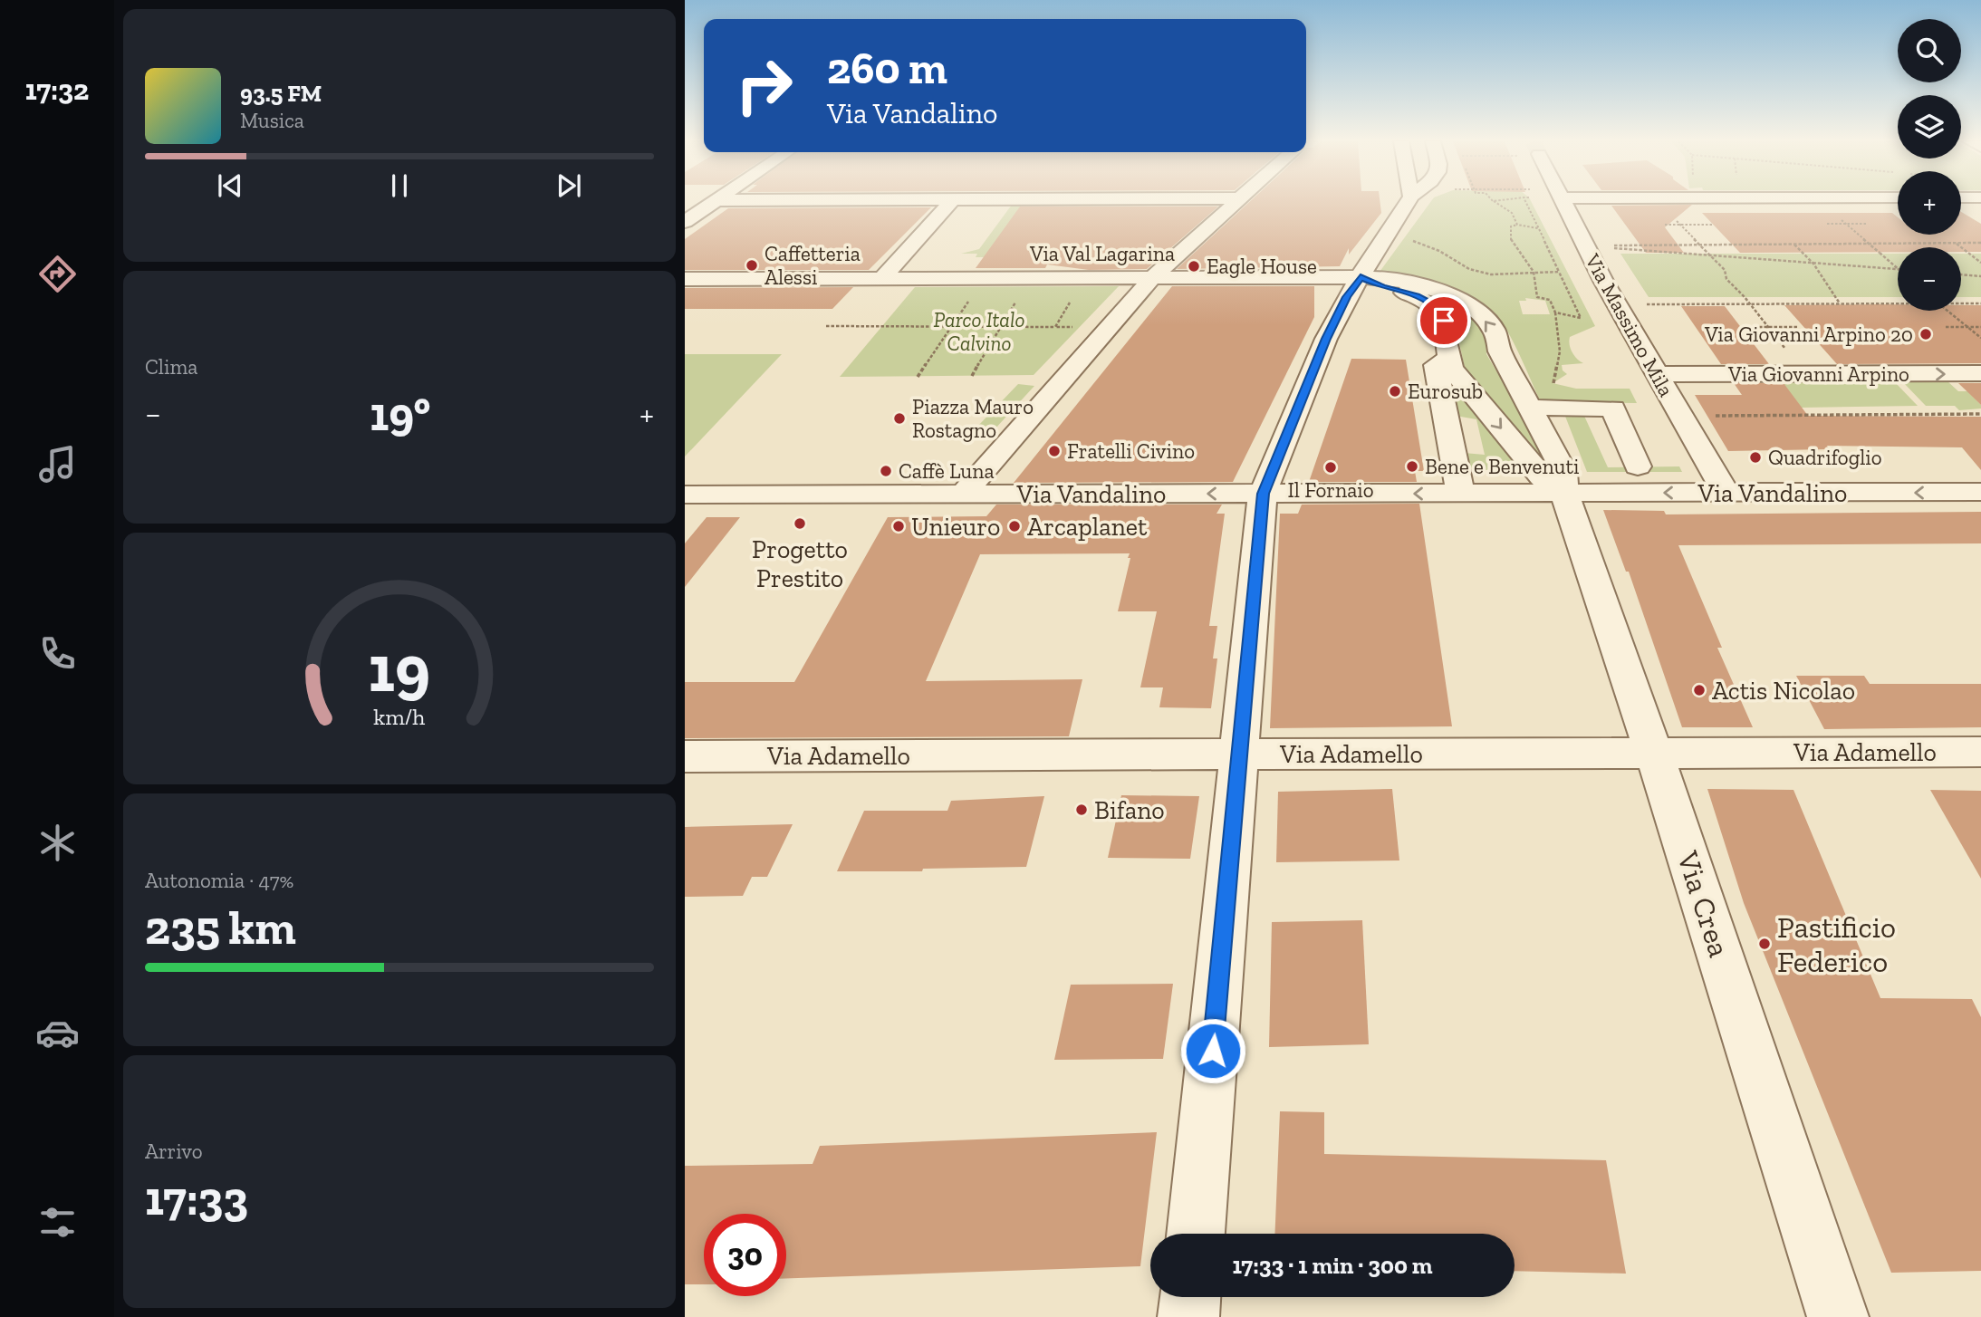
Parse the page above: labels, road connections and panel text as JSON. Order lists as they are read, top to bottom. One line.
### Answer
{"streets":{"street":["Via Val Lagarina","Via Massimo Mila","Via Giovanni Arpino","Via Vandalino","Via Adamello","Via Crea"]},"crossings":[["Via Massimo Mila","Via Giovanni Arpino"],["Via Massimo Mila","Via Vandalino"],["Via Vandalino","Via Crea"],["Via Adamello","Via Crea"]],"one_way":["Via Giovanni Arpino","Via Vandalino"],"parks":["Parco Italo Calvino"],"places":["Caffetteria Alessi","Eagle House","Via Giovanni Arpino 20","Eurosub","Piazza Mauro Rostagno","Fratelli Civino","Quadrifoglio","Bene e Benvenuti","Il Fornaio","Caffè Luna","Progetto Prestito","Unieuro","Arcaplanet","Actis Nicolao","Bifano","Pastificio Federico"],"page":{"tabs":"17:32","map_buttons":["+","−"],"turn":["260 m","Via Vandalino"],"song":["93.5 FM","Musica"],"tile":["Clima",["Autonomia · 47%","235 km"],["Arrivo","17:33"]],"heat":["−","19°","+"],"limit":"30","trip":"17:33 · 1 min · 300 m","gauge":["19","km/h"]}}
